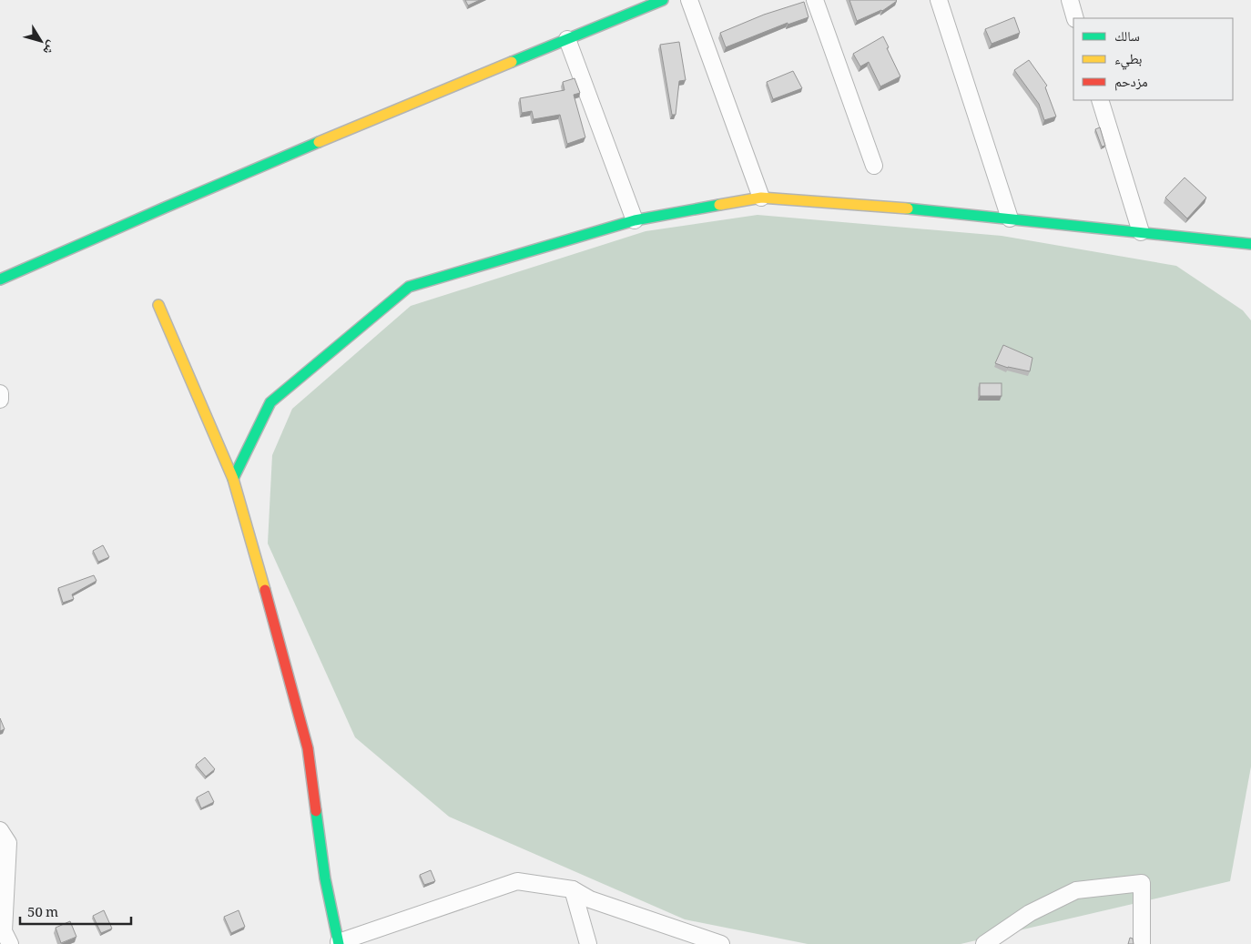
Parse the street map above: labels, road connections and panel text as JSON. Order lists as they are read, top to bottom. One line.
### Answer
{"legend":["سالك","بطيء","مزدحم"],"scale_bar":"50 m","north":"bottom right"}
